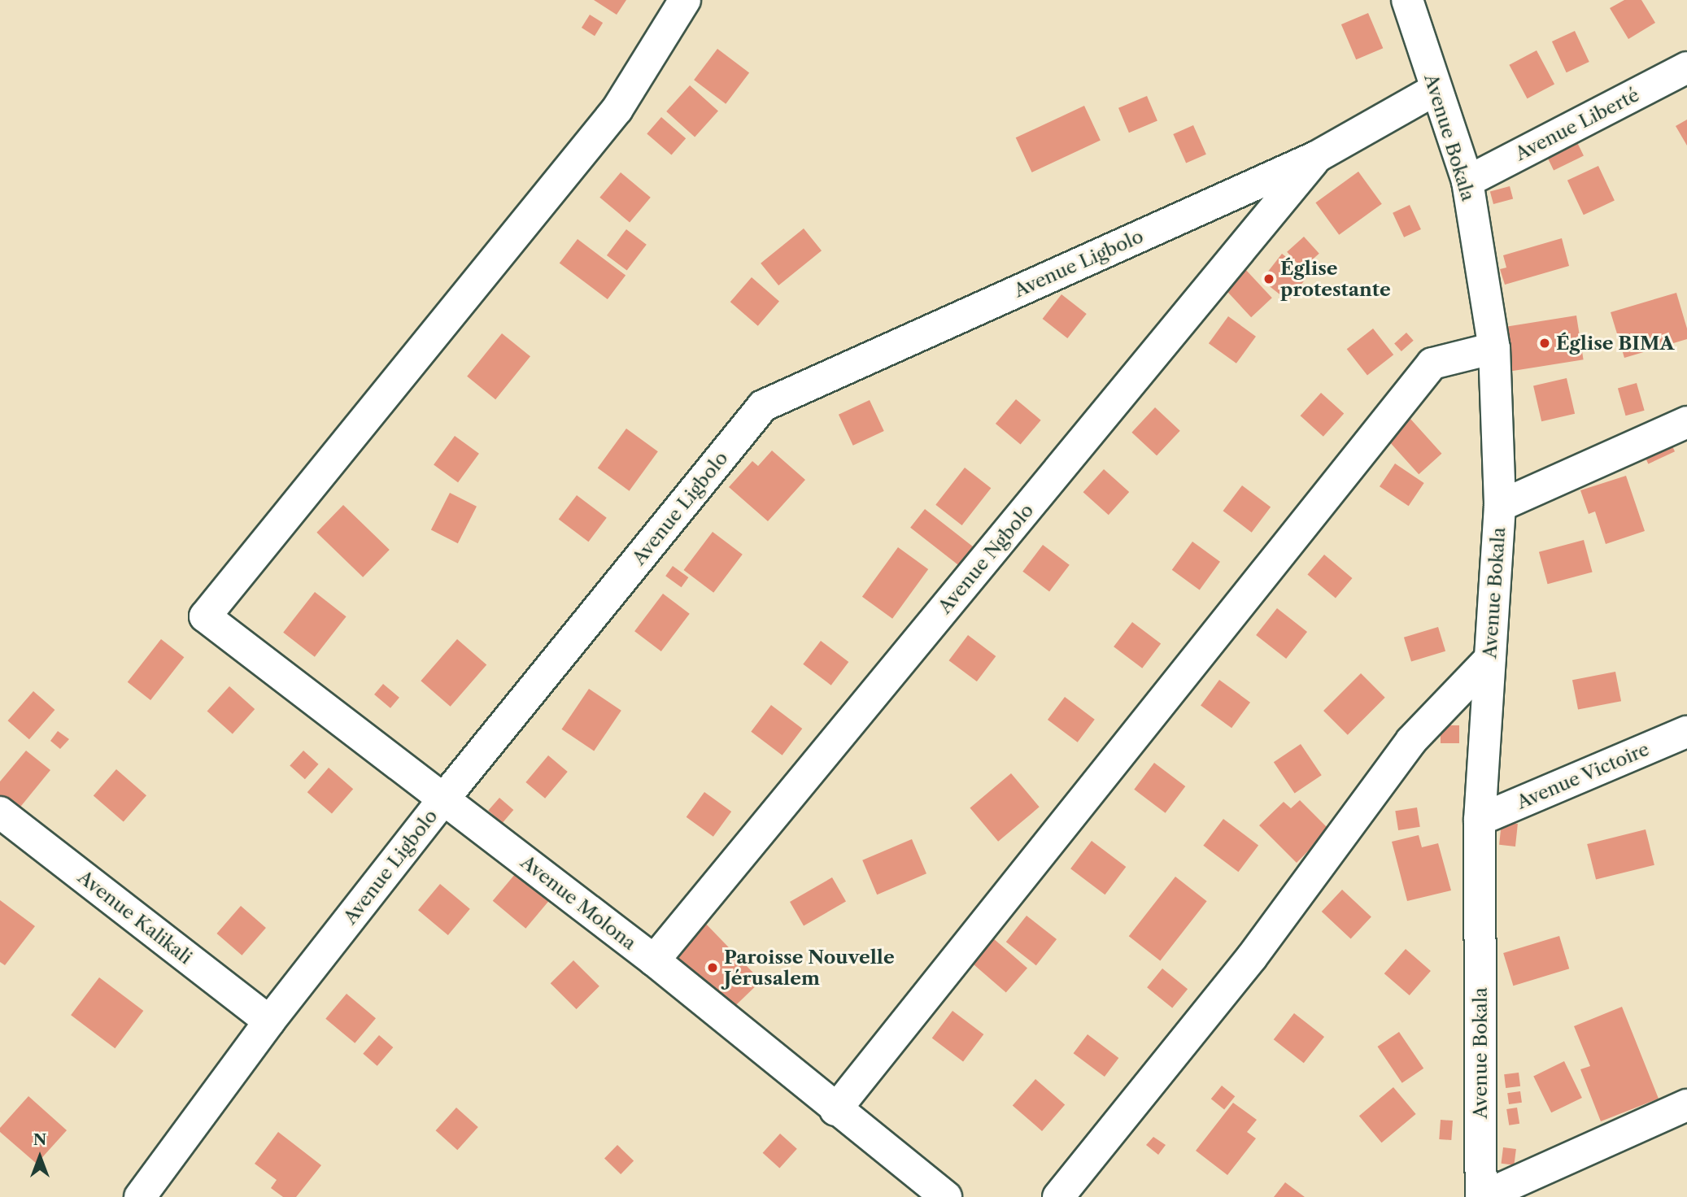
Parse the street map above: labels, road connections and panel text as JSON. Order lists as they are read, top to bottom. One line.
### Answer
{"streets":{"street":["Avenue Liberté","Avenue Bokala","Avenue Ligbolo","Avenue Ngbolo","Avenue Victoire","Avenue Molona","Avenue Kalikali"]},"crossings":[["Avenue Liberté","Avenue Bokala"],["Avenue Bokala","Avenue Ligbolo"],["Avenue Bokala","Avenue Victoire"],["Avenue Ligbolo","Avenue Ngbolo"],["Avenue Ligbolo","Avenue Molona"],["Avenue Ligbolo","Avenue Kalikali"],["Avenue Ngbolo","Avenue Molona"]],"places":["Église protestante","Église BIMA","Paroisse Nouvelle Jérusalem"],"north":"top"}
